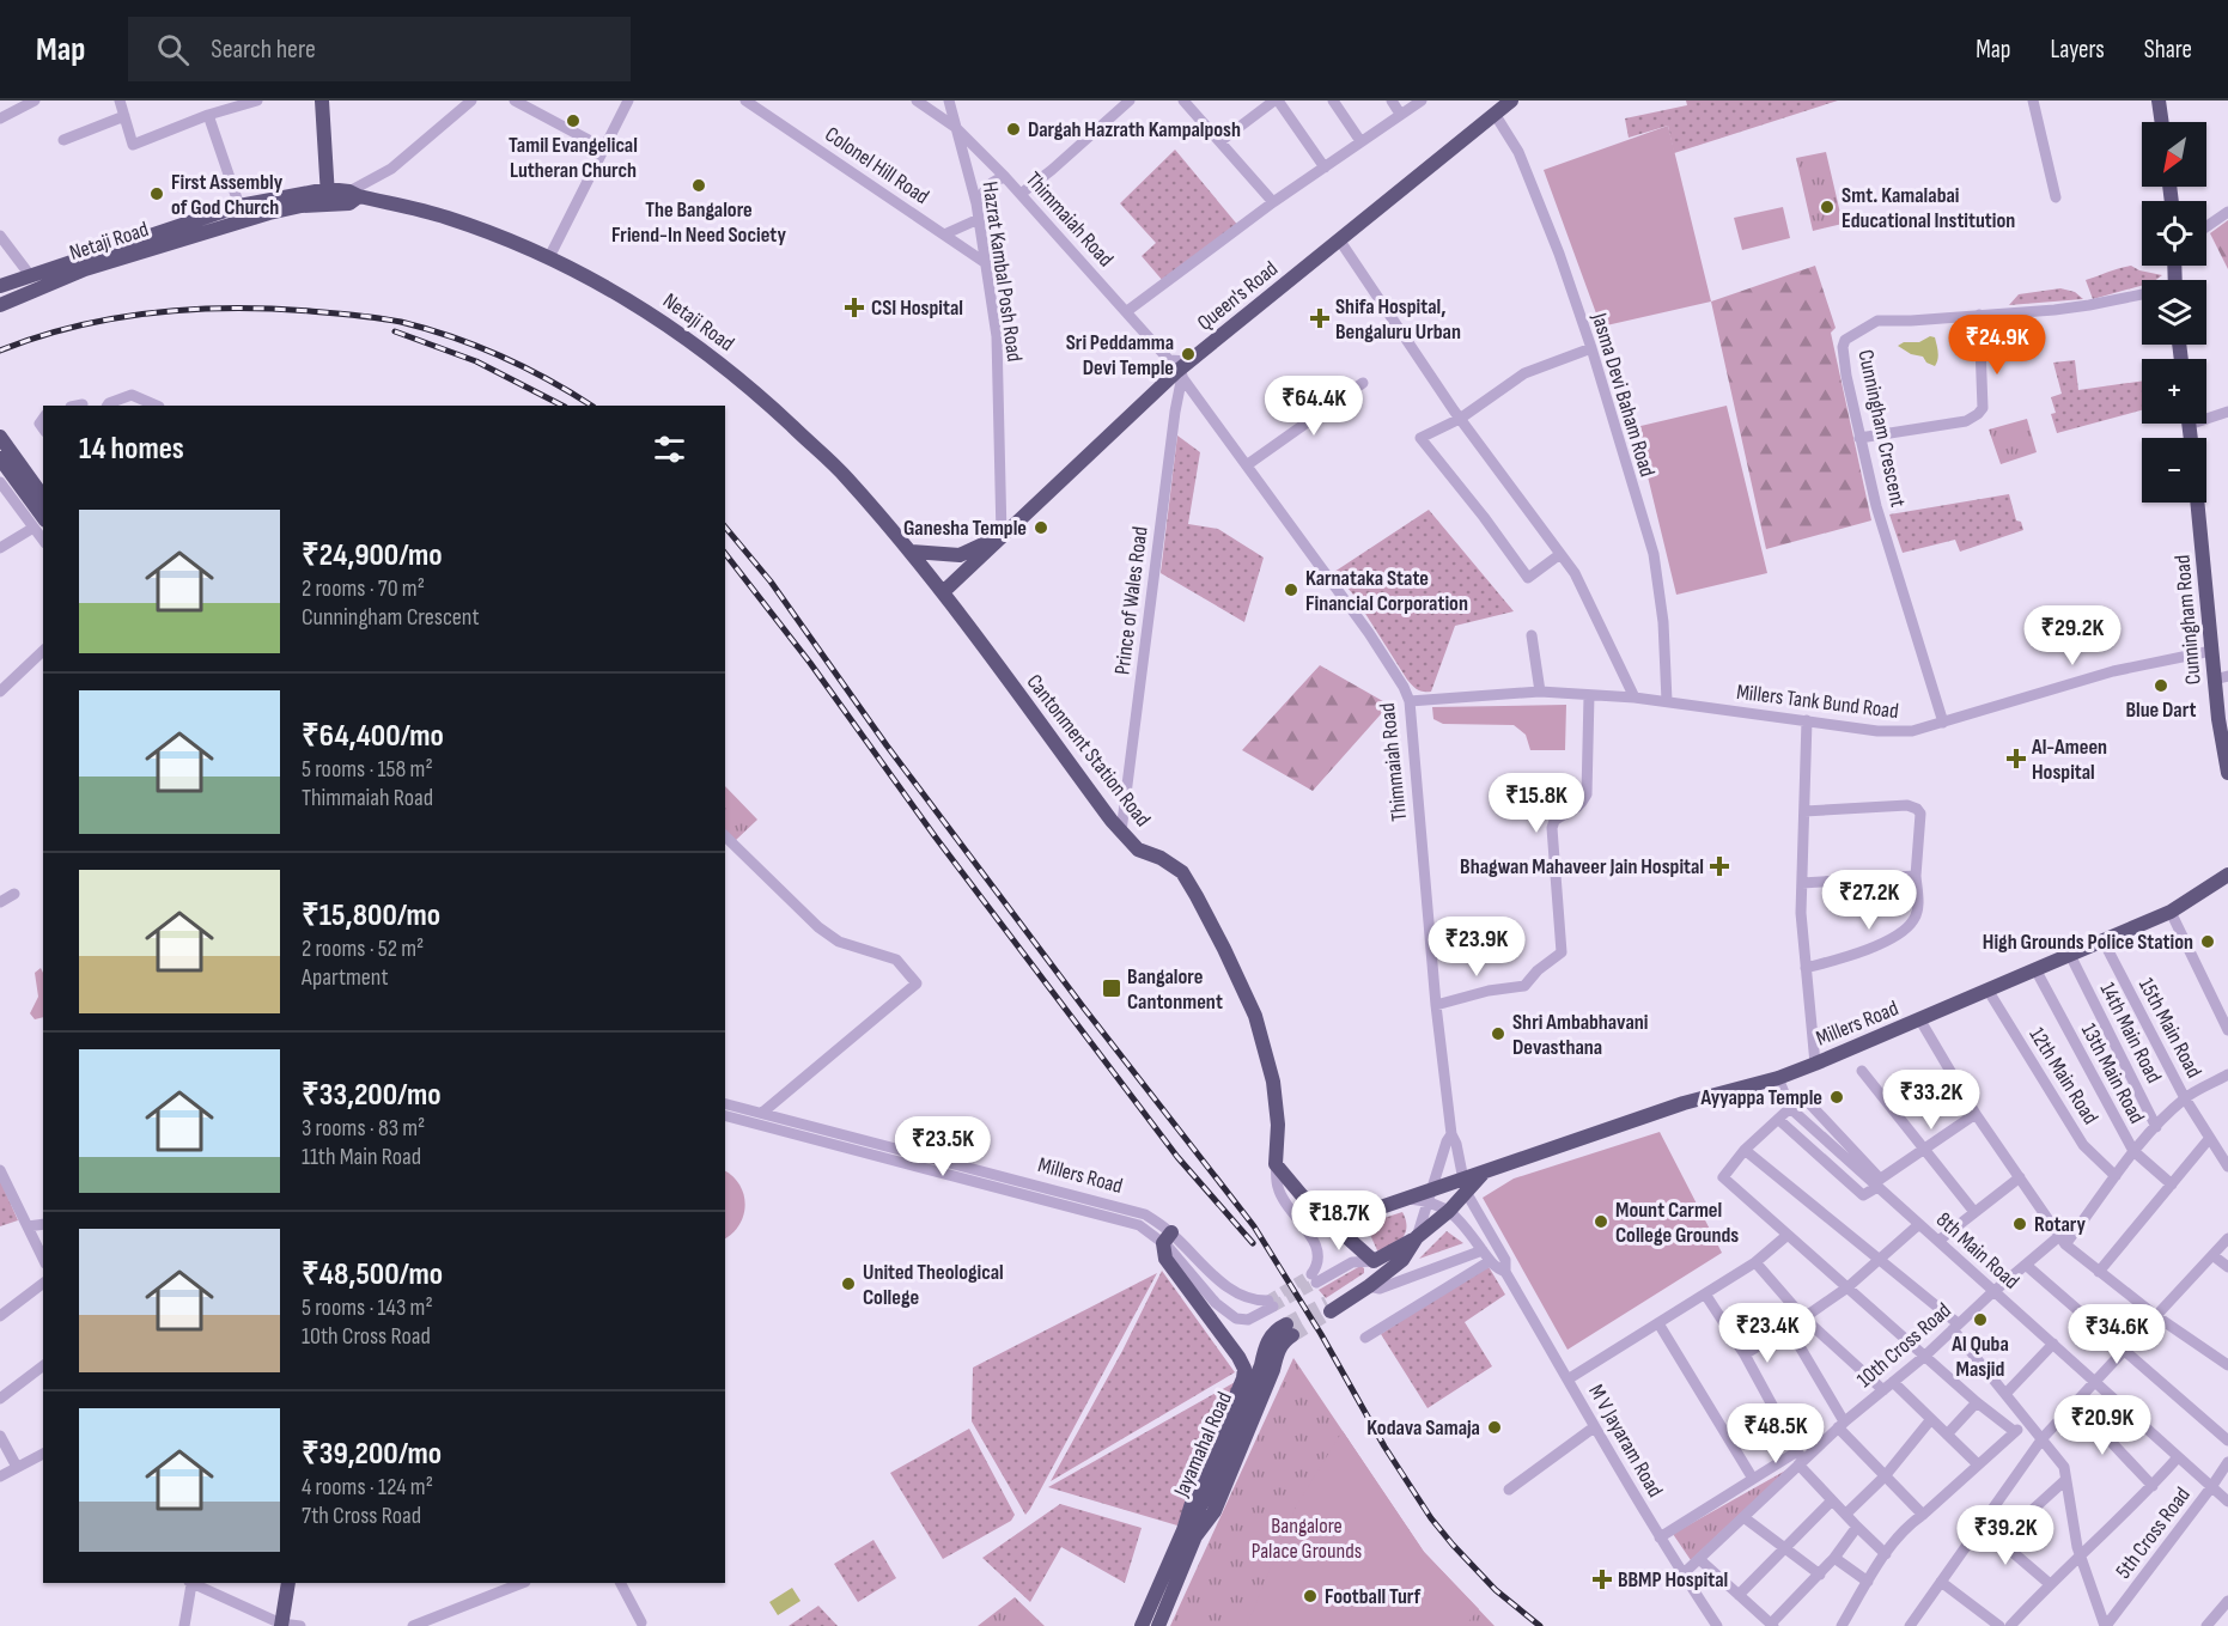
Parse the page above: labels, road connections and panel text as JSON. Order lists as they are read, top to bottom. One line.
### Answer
{"streets":{"main road":["Netaji Road","Queen's Road","Cunningham Road","Cantonment Station Road","Millers Road","Jayamahal Road"],"street":["Colonel Hill Road","Thimmaiah Road","Hazrat Kambal Posh Road","Jasma Devi Baham Road","Cunningham Crescent","Prince of Wales Road","Millers Tank Bund Road","15th Main Road","14th Main Road","13th Main Road","12th Main Road","8th Main Road","10th Cross Road","M V Jayaram Road","5th Cross Road"]},"crossings":[["Colonel Hill Road","Hazrat Kambal Posh Road"],["Thimmaiah Road","Hazrat Kambal Posh Road"],["Thimmaiah Road","Queen's Road"],["Thimmaiah Road","Prince of Wales Road"],["Thimmaiah Road","Millers Tank Bund Road"],["Thimmaiah Road","Millers Road"],["Thimmaiah Road","M V Jayaram Road"],["Netaji Road","Queen's Road"],["Netaji Road","Cantonment Station Road"],["Hazrat Kambal Posh Road","Queen's Road"],["Queen's Road","Jasma Devi Baham Road"],["Queen's Road","Prince of Wales Road"],["Queen's Road","Cantonment Station Road"],["Jasma Devi Baham Road","Millers Tank Bund Road"],["Cunningham Crescent","Millers Tank Bund Road"],["Prince of Wales Road","Cantonment Station Road"],["Cunningham Road","Millers Tank Bund Road"],["Millers Road","15th Main Road"],["Millers Road","14th Main Road"],["Millers Road","13th Main Road"],["Millers Road","12th Main Road"],["Millers Road","8th Main Road"],["Millers Road","M V Jayaram Road"],["15th Main Road","10th Cross Road"],["14th Main Road","10th Cross Road"],["13th Main Road","10th Cross Road"],["12th Main Road","10th Cross Road"],["8th Main Road","10th Cross Road"],["8th Main Road","5th Cross Road"],["10th Cross Road","M V Jayaram Road"]],"parks":["Bangalore Palace Grounds"],"places":{"other":["Tamil Evangelical Lutheran Church","Dargah Hazrath Kampalposh","The Bangalore Friend-In Need Society","First Assembly of God Church","Smt. Kamalabai Educational Institution","Sri Peddamma Devi Temple","Ganesha Temple","Karnataka State Financial Corporation","Blue Dart","High Grounds Police Station","Shri Ambabhavani Devasthana","Ayyappa Temple","Mount Carmel College Grounds","Rotary","United Theological College","Al Quba Masjid","Kodava Samaja","Football Turf"],"health":["CSI Hospital","Shifa Hospital, Bengaluru Urban","Al-Ameen Hospital","Bhagwan Mahaveer Jain Hospital","BBMP Hospital"],"transit":["Bangalore Cantonment"]},"north":"bottom left","page":{"header":"Map","search":"Search here","nav":["Map","Layers","Share"],"map_buttons":["+","−"],"price":["₹24.9K","₹64.4K","₹29.2K","₹15.8K","₹27.2K","₹23.9K","₹33.2K","₹23.5K","₹18.7K","₹23.4K","₹34.6K","₹20.9K","₹48.5K","₹39.2K"],"heading":"14 homes","list":[{"name":"₹24,900/mo","note":"2 rooms · 70 m² · Cunningham Crescent"},{"name":"₹64,400/mo","note":"5 rooms · 158 m² · Thimmaiah Road"},{"name":"₹15,800/mo","note":"2 rooms · 52 m² · Apartment"},{"name":"₹33,200/mo","note":"3 rooms · 83 m² · 11th Main Road"},{"name":"₹48,500/mo","note":"5 rooms · 143 m² · 10th Cross Road"},{"name":"₹39,200/mo","note":"4 rooms · 124 m² · 7th Cross Road"}]}}
